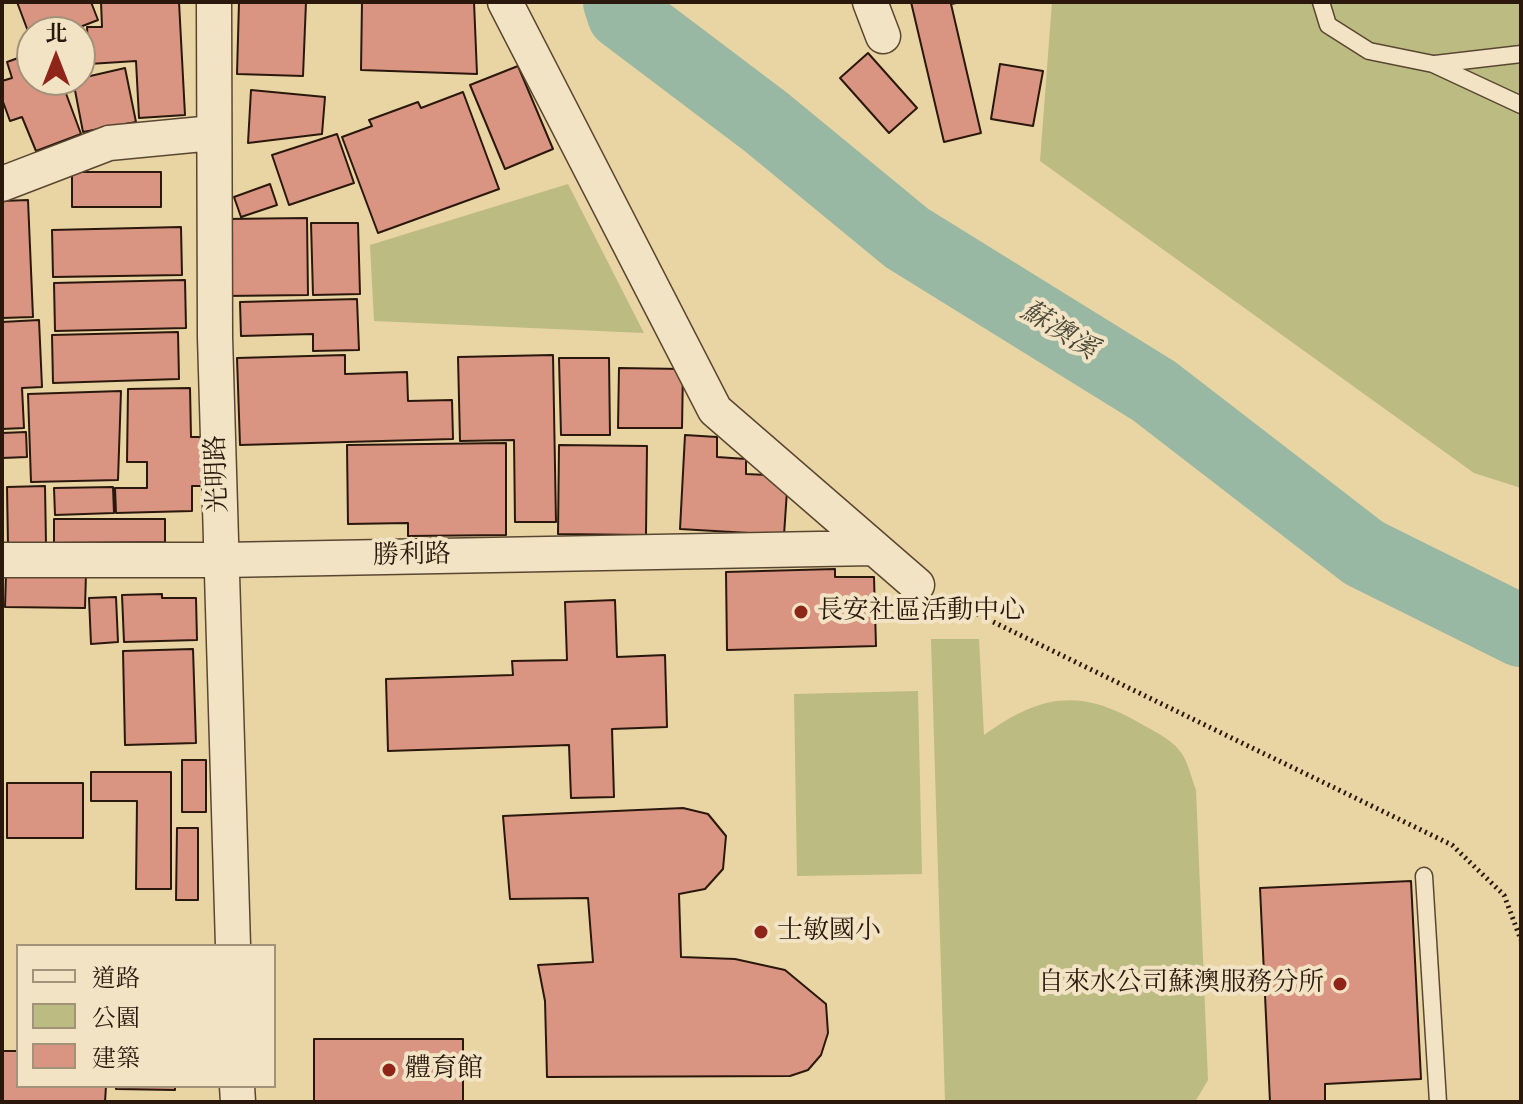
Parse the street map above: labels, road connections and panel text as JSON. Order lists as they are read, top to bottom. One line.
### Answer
{"streets":{"street":["光明路","勝利路"]},"crossings":[["光明路","勝利路"]],"water":["蘇澳溪"],"places":["長安社區活動中心","士敏國小","自來水公司蘇澳服務分所","體育館"],"legend":["道路","公園","建築"],"north":"top"}
